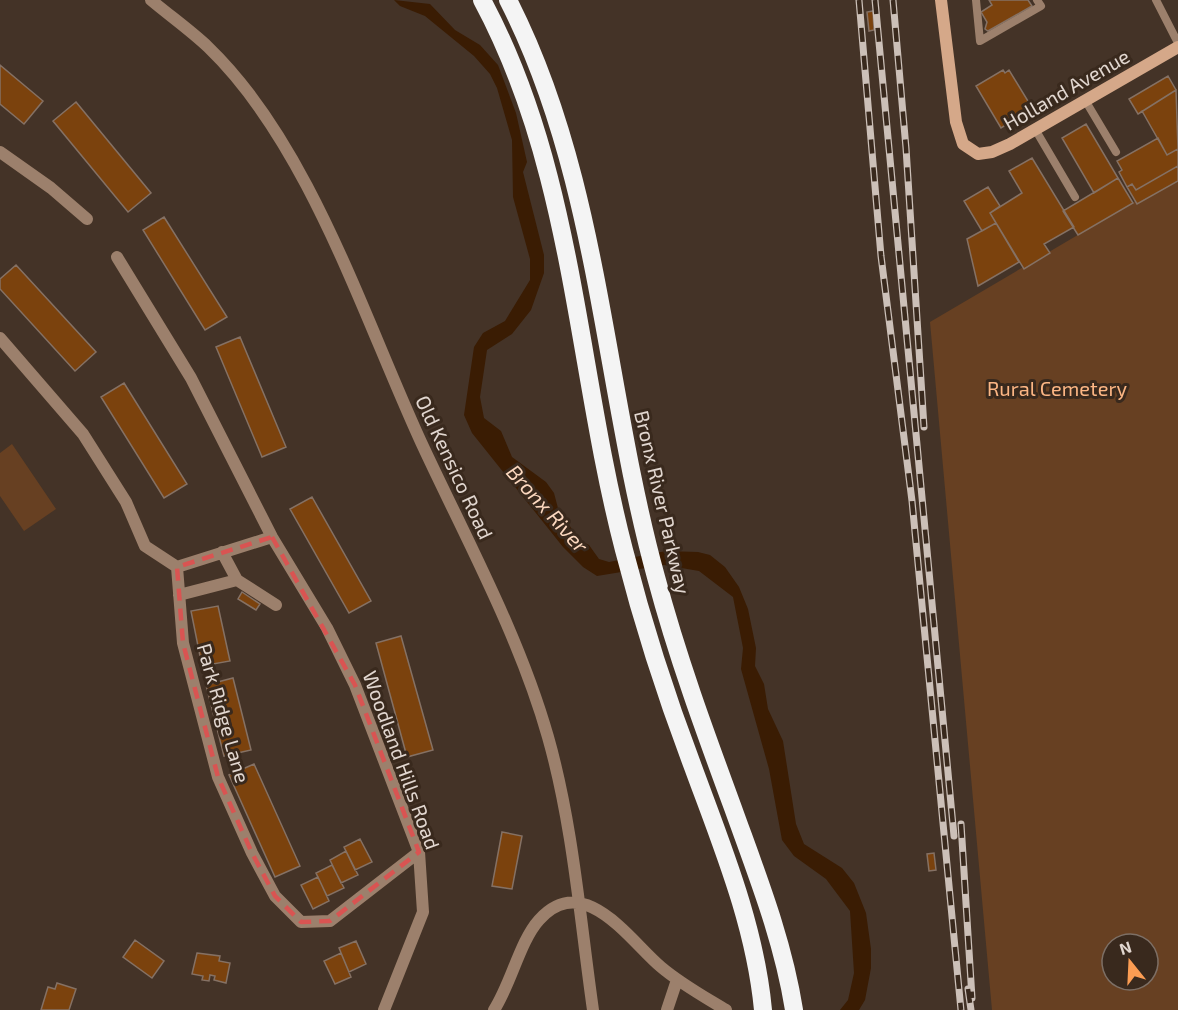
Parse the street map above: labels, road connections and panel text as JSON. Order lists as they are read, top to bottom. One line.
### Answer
{"streets":{"highway":["Bronx River Parkway"],"street":["Holland Avenue","Old Kensico Road","Park Ridge Lane","Woodland Hills Road"]},"crossings":[["Park Ridge Lane","Woodland Hills Road"]],"water":["Bronx River"],"parks":["Rural Cemetery"],"north":"top"}
